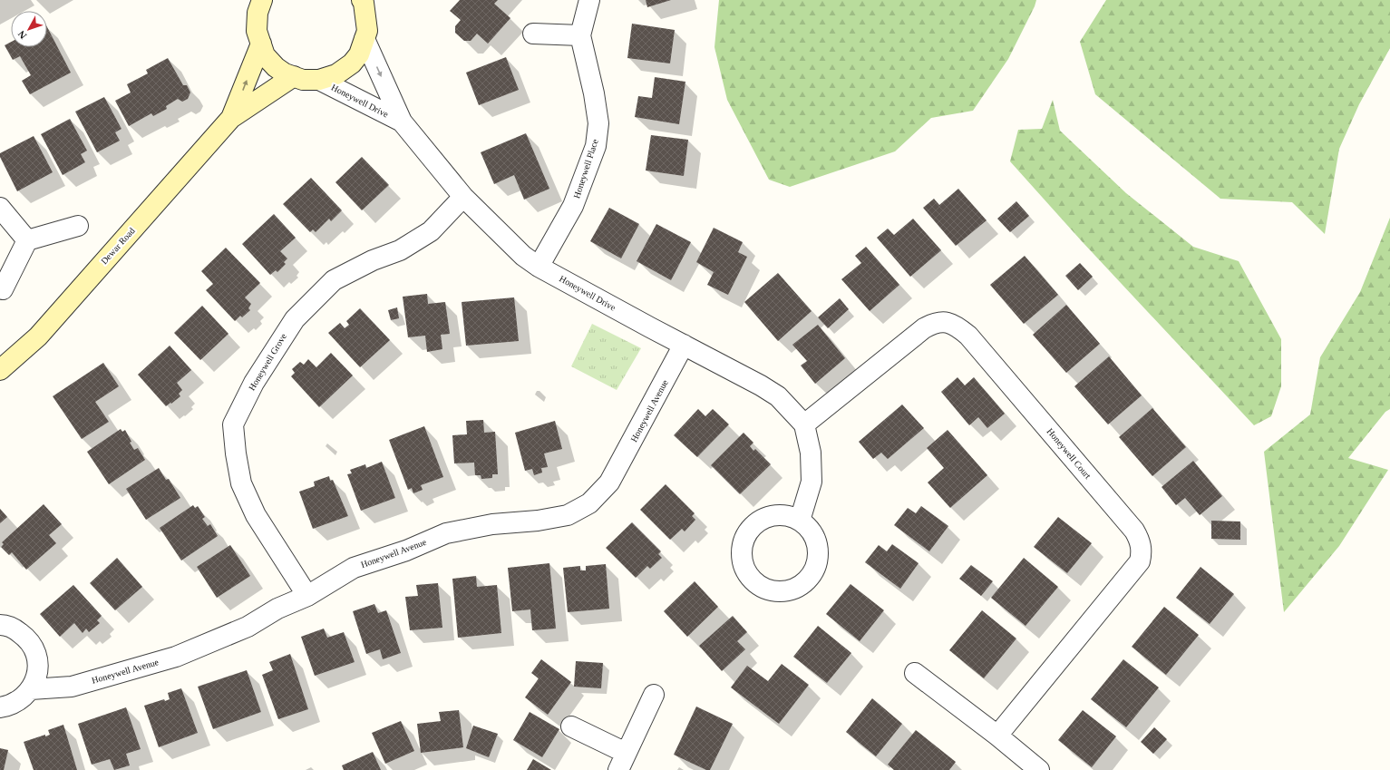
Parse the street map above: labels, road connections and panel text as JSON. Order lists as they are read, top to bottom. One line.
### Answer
{"streets":{"street":["Honeywell Drive","Honeywell Place","Dewar Road","Honeywell Grove","Honeywell Avenue","Honeywell Court"]},"crossings":[["Honeywell Drive","Honeywell Place"],["Honeywell Drive","Honeywell Grove"],["Honeywell Drive","Honeywell Avenue"],["Honeywell Drive","Honeywell Court"],["Honeywell Grove","Honeywell Avenue"]],"north":"bottom left"}
